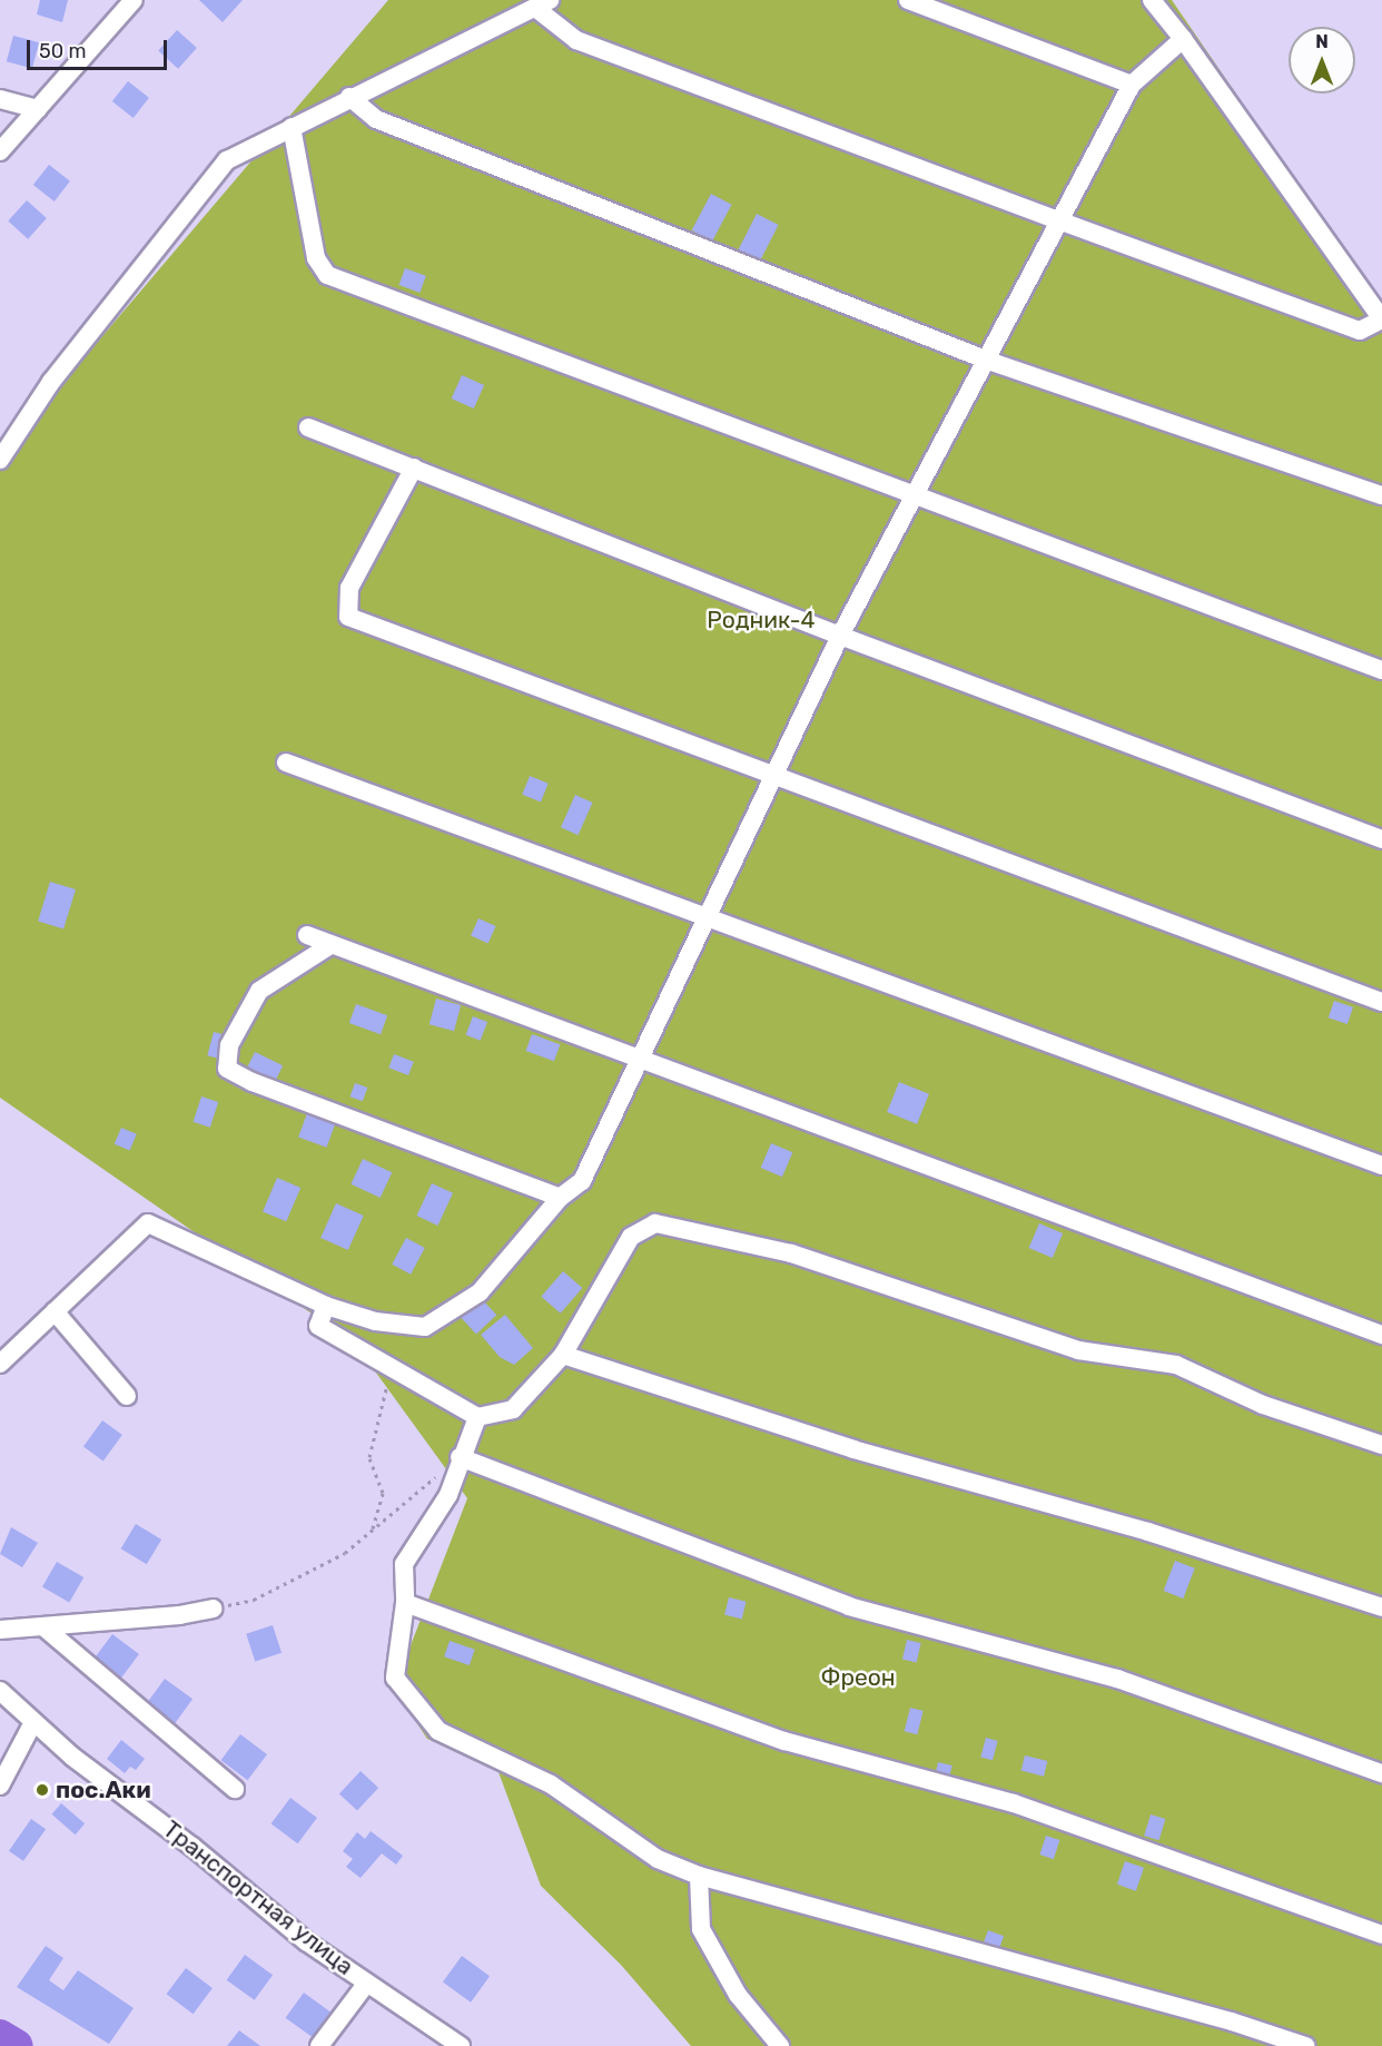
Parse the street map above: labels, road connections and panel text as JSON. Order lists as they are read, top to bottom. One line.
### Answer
{"streets":{"street":["Транспортная улица"]},"parks":["Родник-4","Фреон"],"places":["пос.Аки"],"scale_bar":"50 m","north":"top"}
